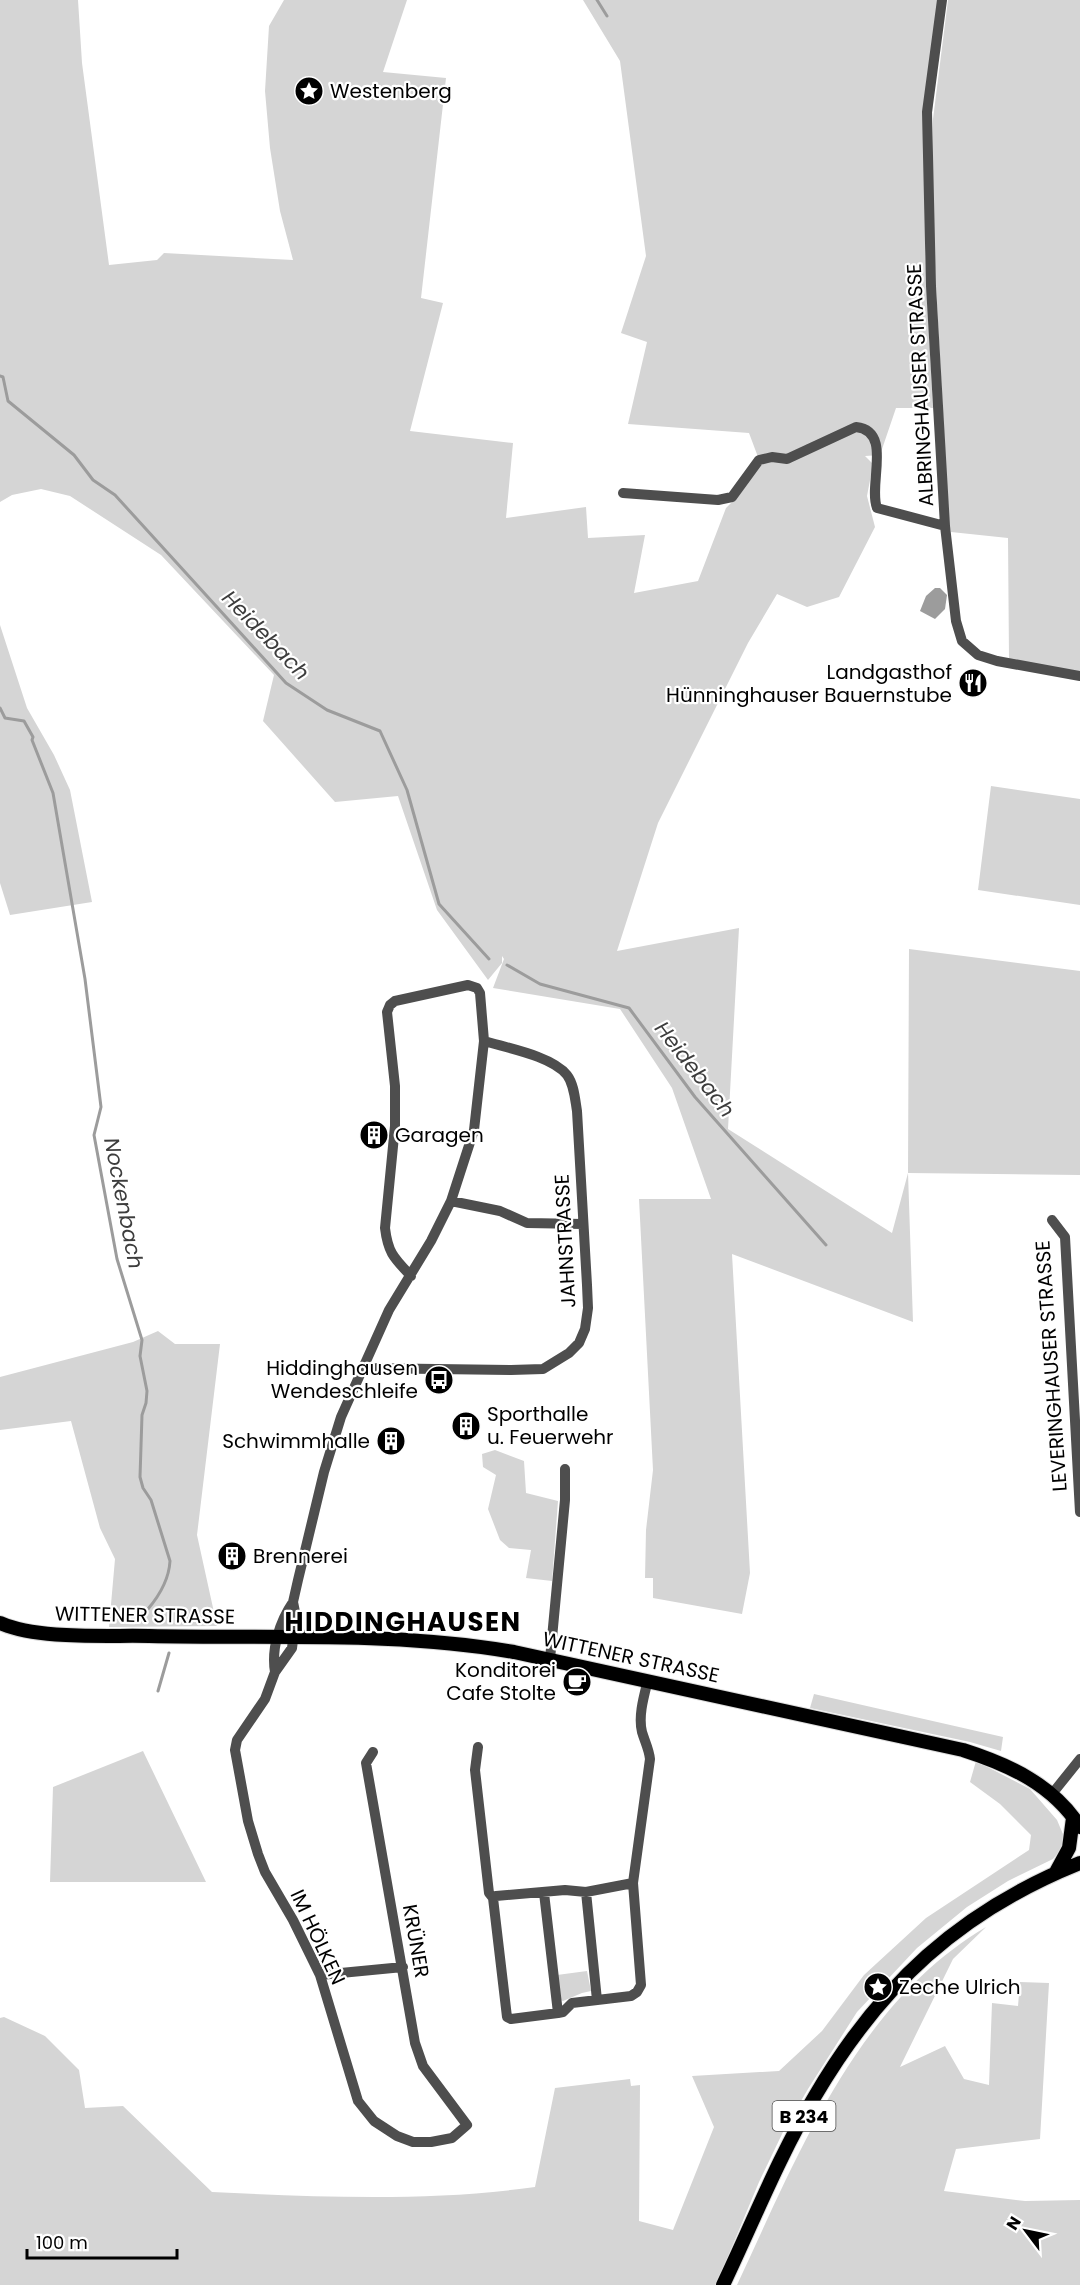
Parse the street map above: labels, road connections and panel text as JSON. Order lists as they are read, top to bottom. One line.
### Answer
{"streets":{"main road":["WITTENER STRASSE","B 234"],"street":["ALBRINGHAUSER STRASSE","JAHNSTRASSE","LEVERINGHAUSER STRASSE","IM HÖLKEN","KRÜNER"]},"crossings":[["WITTENER STRASSE","IM HÖLKEN"],["IM HÖLKEN","KRÜNER"]],"districts":["HIDDINGHAUSEN"],"water":["Heidebach","Nockenbach"],"places":{"place":["Westenberg","Zeche Ulrich"],"restaurant":["Landgasthof Hünninghauser Bauernstube"],"building":["Garagen","Sporthalle u. Feuerwehr","Schwimmhalle","Brennerei"],"bus stop":["Hiddinghausen Wendeschleife"],"cafe":["Konditorei Cafe Stolte"]},"scale_bar":"100 m","north":"top left"}
